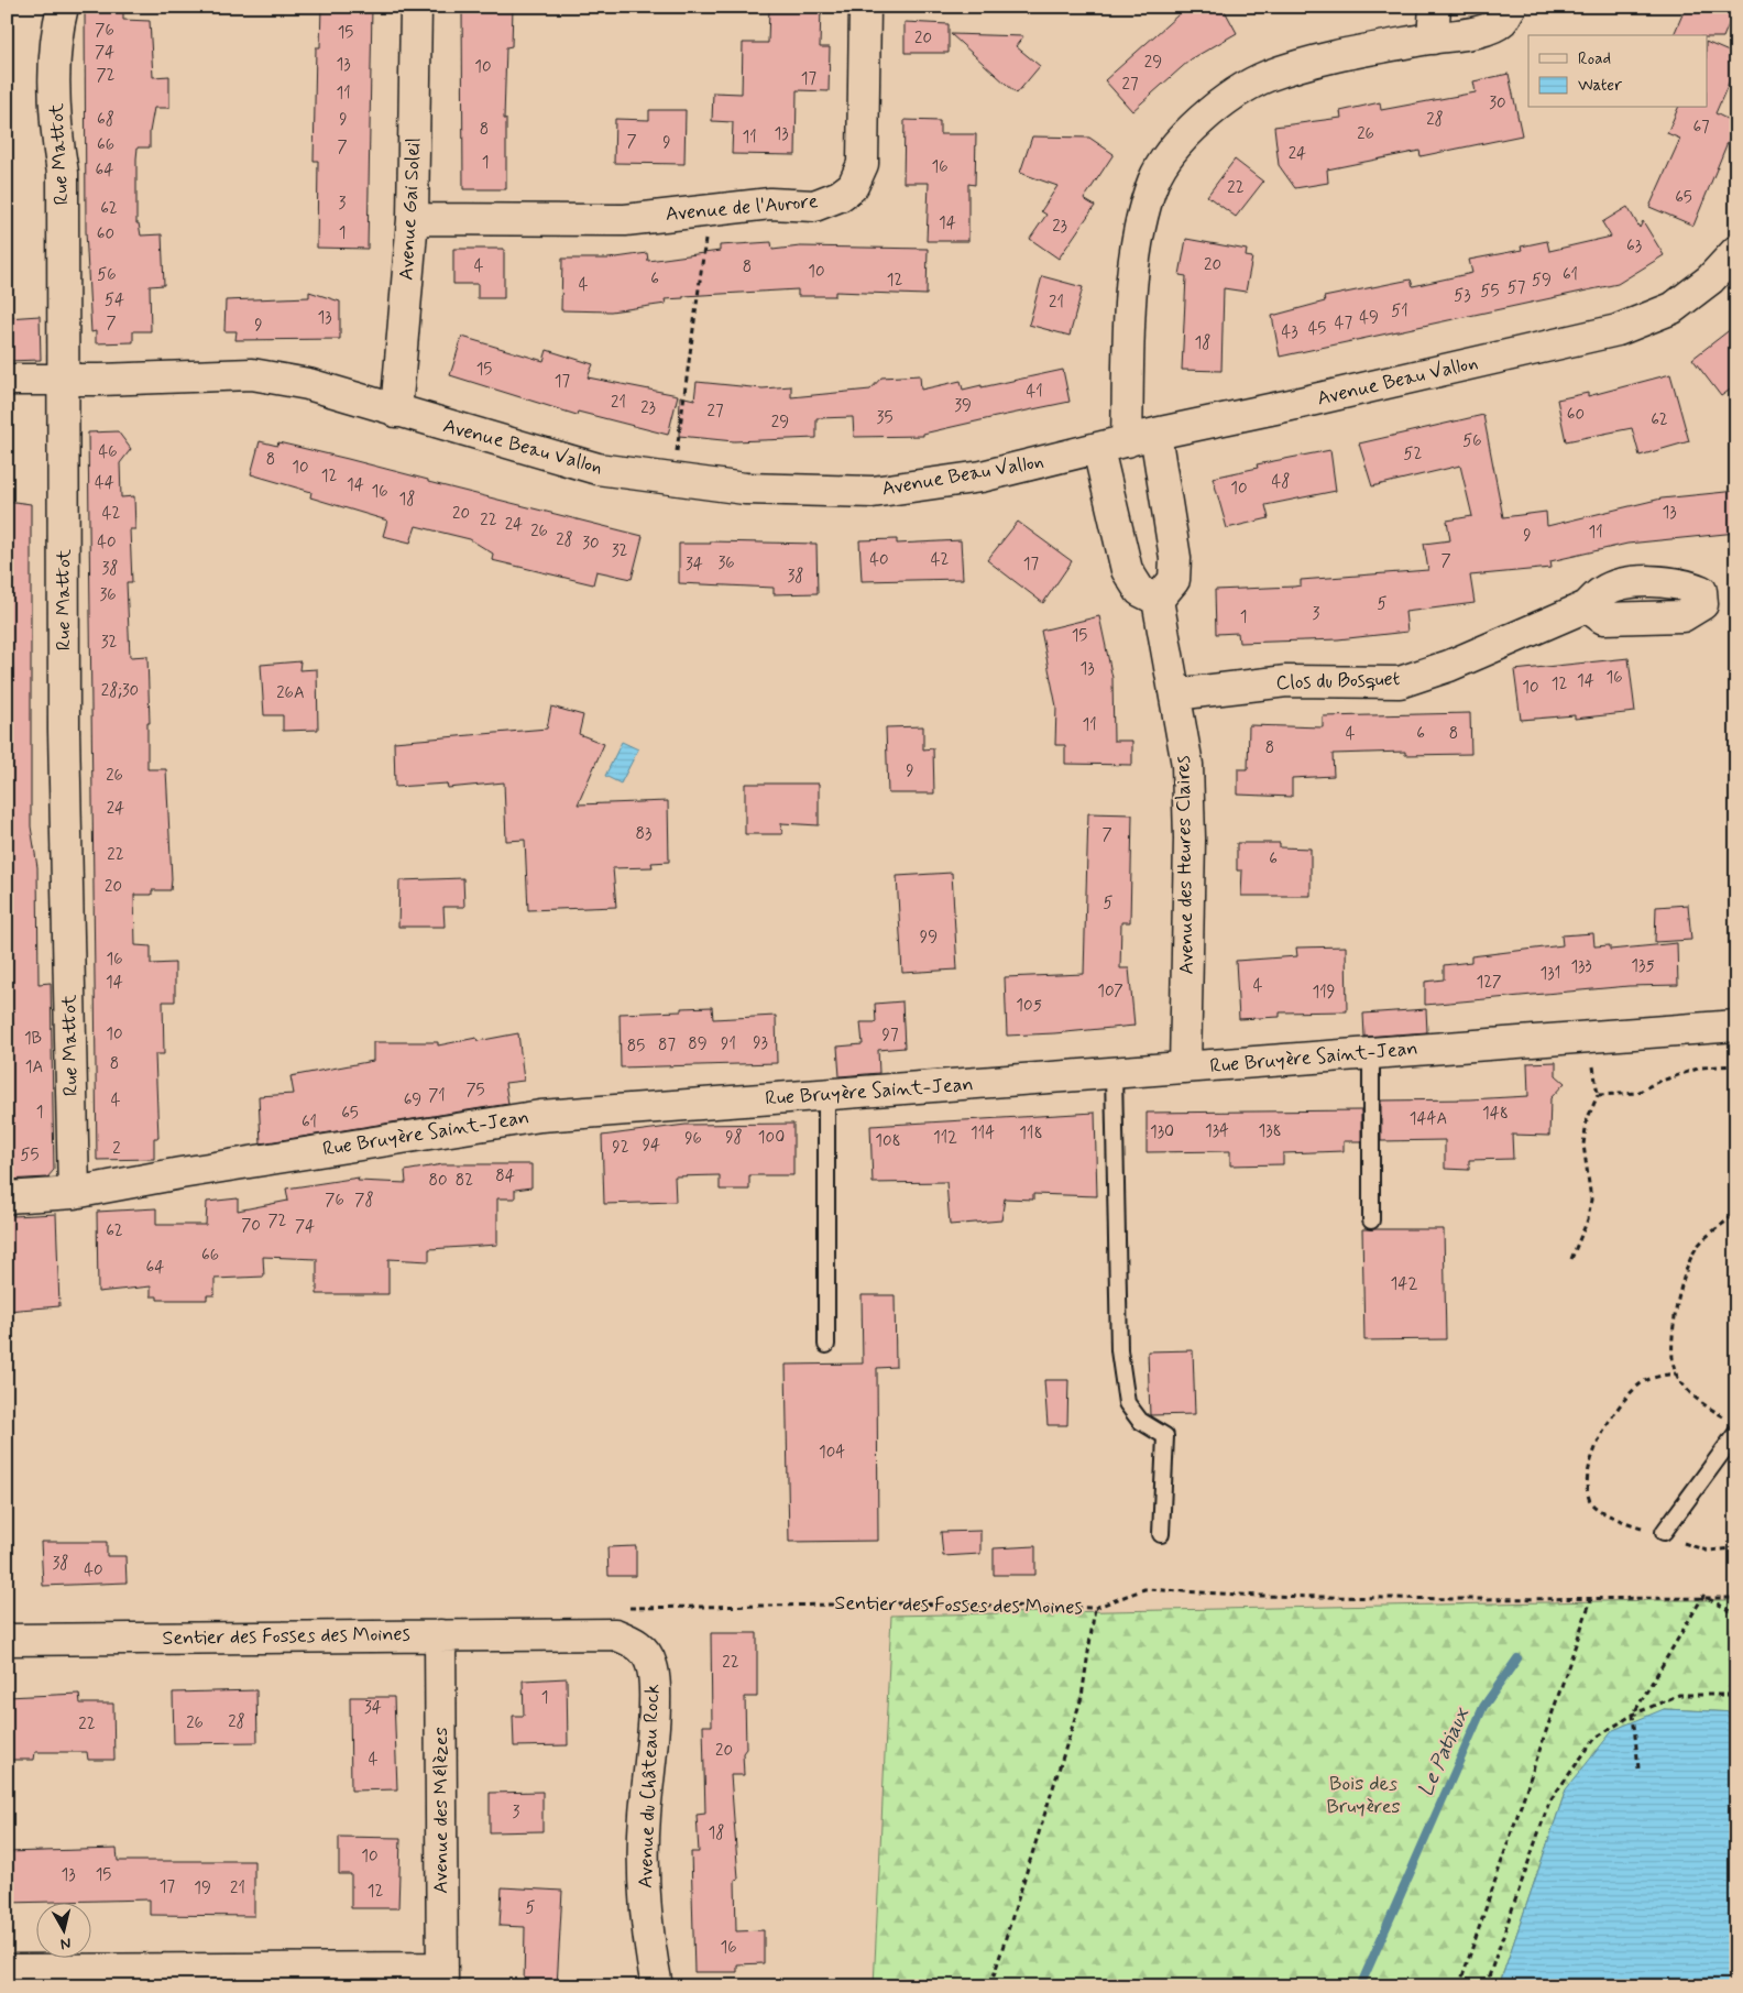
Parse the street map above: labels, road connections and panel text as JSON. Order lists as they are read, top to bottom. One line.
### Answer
{"streets":{"street":["Rue Mattot","Avenue de l'Aurore","Avenue Gai Soleil","Avenue Beau Vallon","Clos du Bosquet","Avenue des Heures Claires","Rue Bruyère Saint-Jean","Sentier des Fosses des Moines","Avenue du Château Rock","Avenue des Mélèzes"]},"crossings":[["Rue Mattot","Avenue Beau Vallon"],["Rue Mattot","Rue Bruyère Saint-Jean"],["Avenue de l'Aurore","Avenue Gai Soleil"],["Avenue Gai Soleil","Avenue Beau Vallon"],["Clos du Bosquet","Avenue des Heures Claires"],["Avenue des Heures Claires","Rue Bruyère Saint-Jean"],["Sentier des Fosses des Moines","Avenue du Château Rock"],["Sentier des Fosses des Moines","Avenue des Mélèzes"]],"water":["Le Patiaux"],"parks":["Bois des Bruyères"],"house_numbers":["76","15","20","74","29","13","10","72","17","27","11","30","68","9","28","67","8","13","26","11","7","9","66","7","24","1","16","64","22","65","3","62","14","23","1","60","63","20","4","8","10","56","61","6","12","59","4","57","55","53","54","21","51","13","49","7","47","9","45","43","18","15","17","41","21","39","23","27","60","35","62","29","56","46","52","8","10","12","48","44","14","10","16","18","13","42","20","22","24","26","11","9","28","40","30","32","40","42","7","36","34","17","38","38","36","5","3","1","15","32","13","16","14","12","10","28;30","26A","11","4","6","8","8","9","26","24","83","7","22","6","20","5","99","16","135","133","131","14","127","4","107","119","105","10","97","1B","93","89","91","87","85","8","1A","75","71","4","69","1","65","148","144A","61","134","138","130","114","118","98","100","112","96","108","94","92","2","55","84","80","82","76","78","72","70","74","62","66","64","142","104","38","40","22","1","34","28","26","22","20","4","3","18","10","13","15","17","19","21","12","5","16"],"legend":["Road","Water"],"north":"bottom"}
